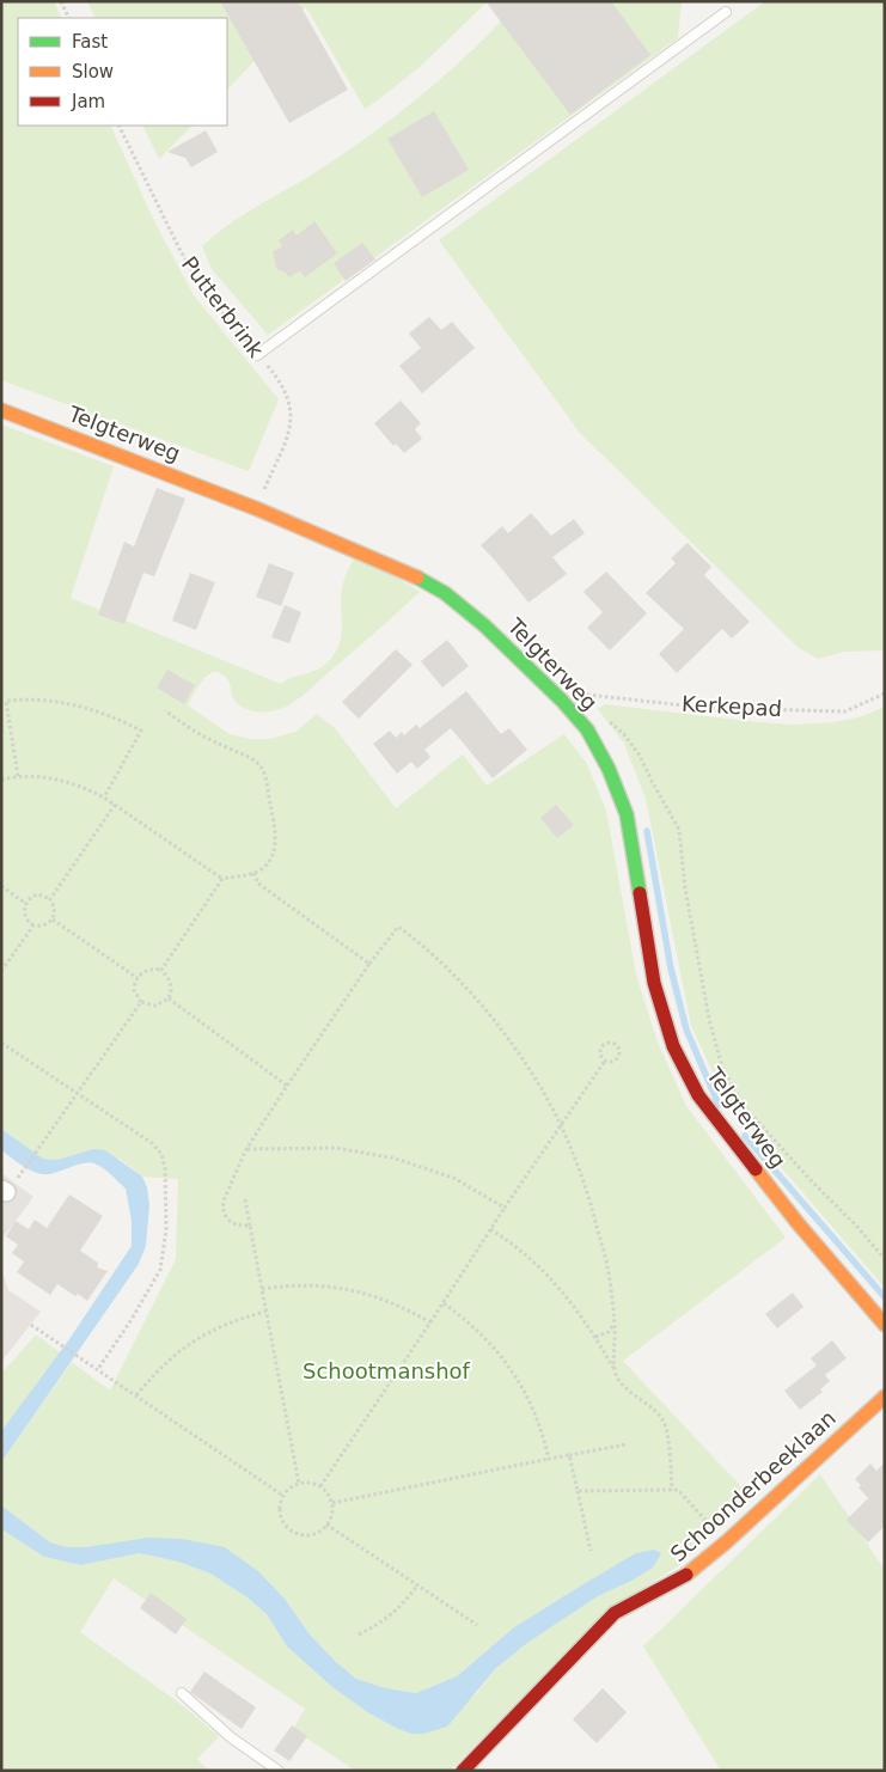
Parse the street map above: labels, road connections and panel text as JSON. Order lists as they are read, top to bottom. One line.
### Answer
{"streets":{"street":["Telgterweg","Schoonderbeeklaan"],"path":["Putterbrink","Kerkepad"]},"crossings":[["Telgterweg","Kerkepad"]],"parks":["Schootmanshof"],"legend":["Fast","Slow","Jam"]}
